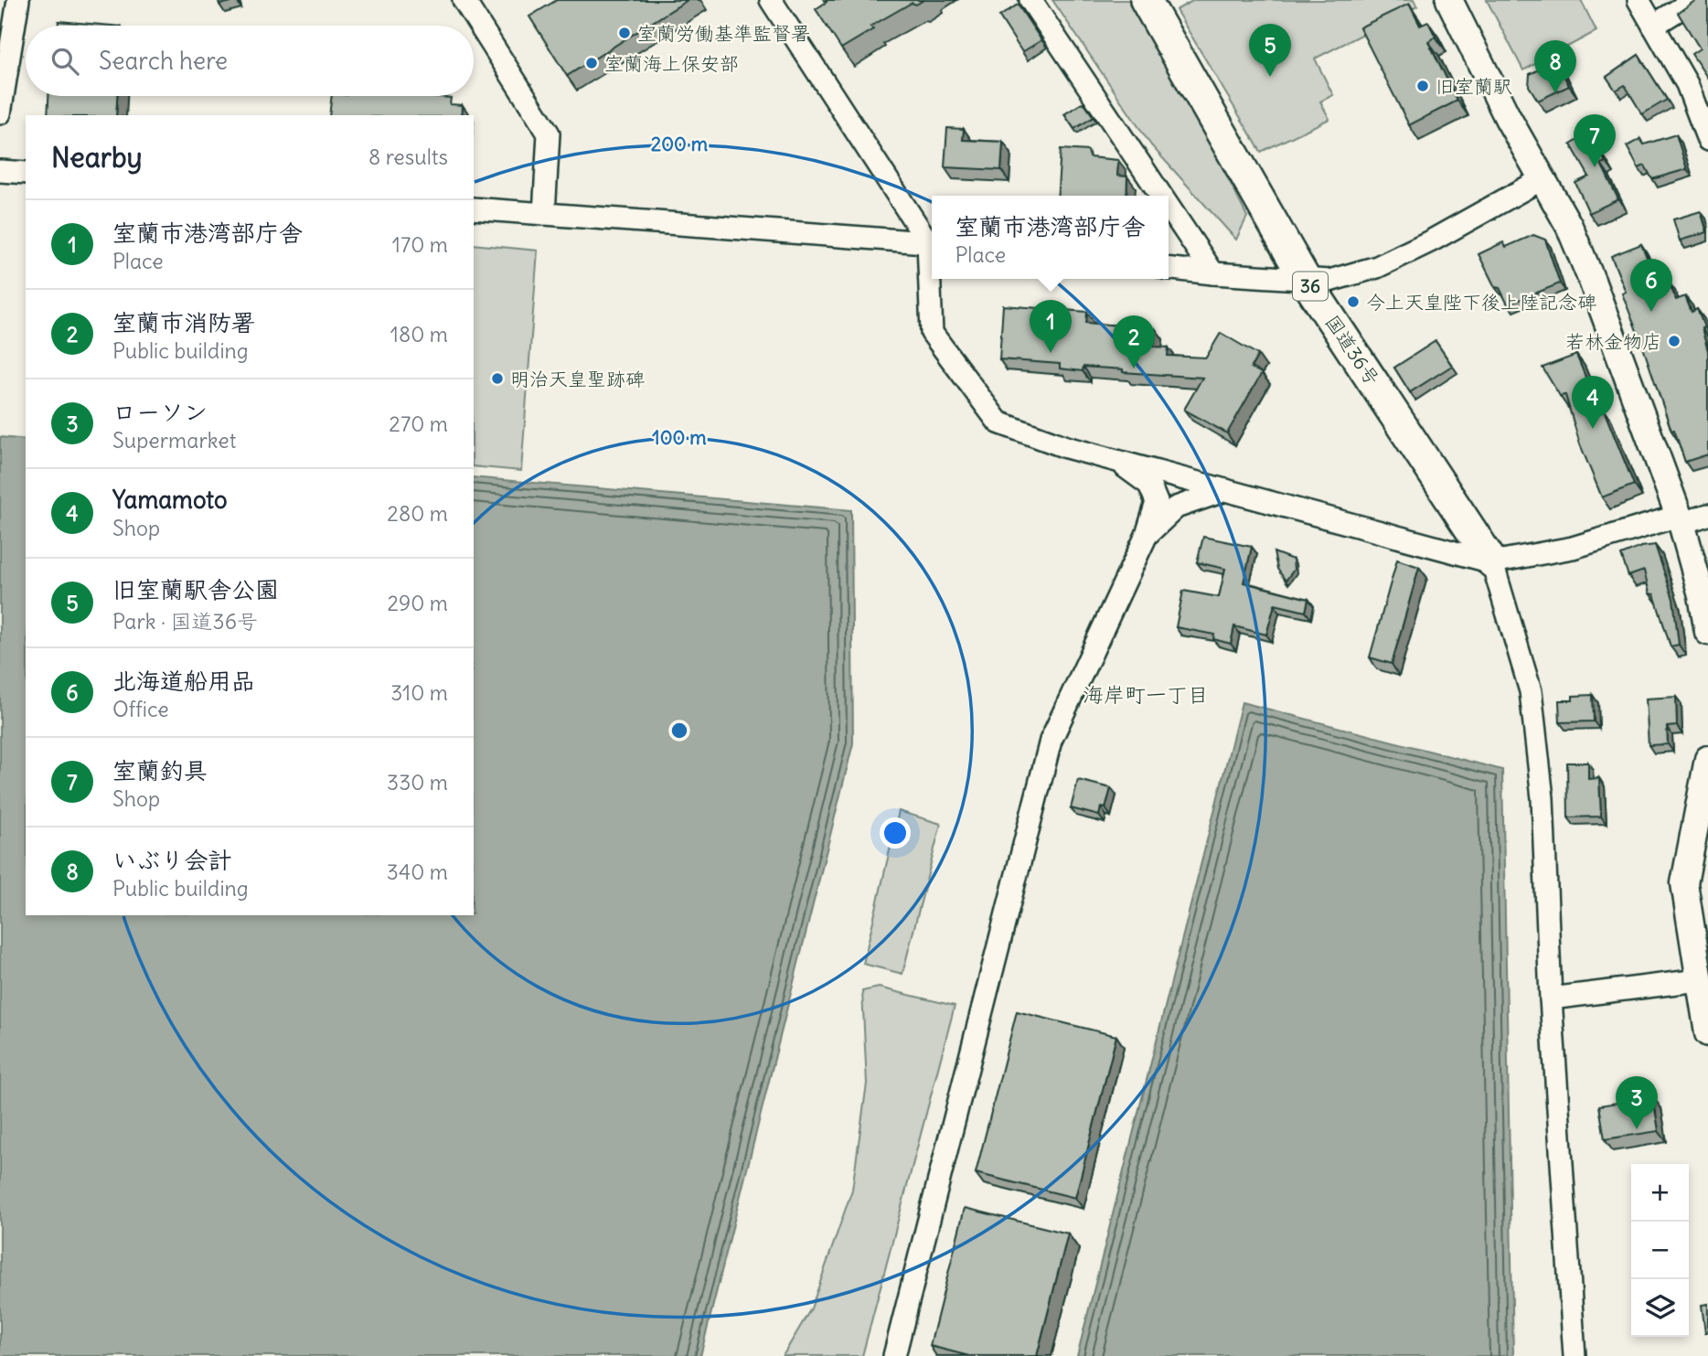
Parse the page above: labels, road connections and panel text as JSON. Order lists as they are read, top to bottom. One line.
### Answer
{"streets":{"highway":["36","国道36号"]},"districts":["海岸町一丁目"],"places":["室蘭労働基準監督署","室蘭海上保安部","旧室蘭駅","今上天皇陛下後上陸記念碑","若林金物店","明治天皇聖跡碑"],"page":{"pins":["5","8","7","6","1","2","4","3"],"search":"Search here","heading":["Nearby","8 results"],"popup":["室蘭市港湾部庁舎","Place"],"list":[{"mark":"1","name":"室蘭市港湾部庁舎","note":"Place","value":"170 m"},{"mark":"2","name":"室蘭市消防署","note":"Public building","value":"180 m"},{"mark":"3","name":"ローソン","note":"Supermarket","value":"270 m"},{"mark":"4","name":"Yamamoto","note":"Shop","value":"280 m"},{"mark":"5","name":"旧室蘭駅舎公園","note":"Park · 国道36号","value":"290 m"},{"mark":"6","name":"北海道船用品","note":"Office","value":"310 m"},{"mark":"7","name":"室蘭釣具","note":"Shop","value":"330 m"},{"mark":"8","name":"いぶり会計","note":"Public building","value":"340 m"}],"map_buttons":["+","−"]},"rings":["200 m","100 m"]}
